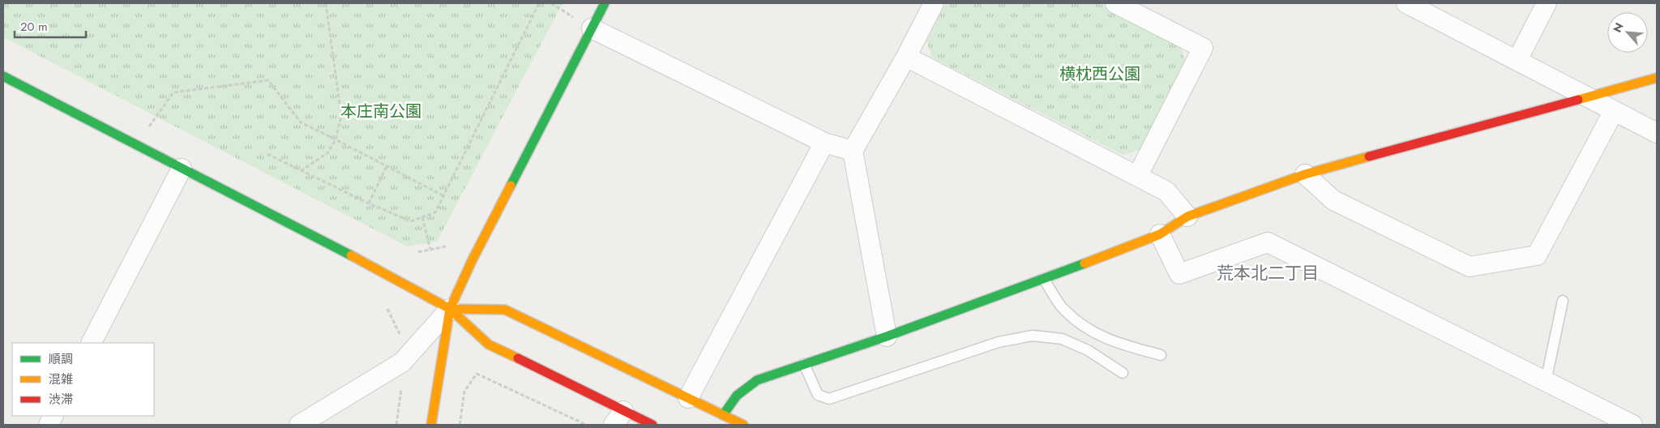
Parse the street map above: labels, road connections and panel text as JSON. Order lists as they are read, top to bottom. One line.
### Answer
{"districts":["荒本北二丁目"],"parks":["横枕西公園","本庄南公園"],"legend":["順調","混雑","渋滞"],"scale_bar":"20 m","north":"top left"}
